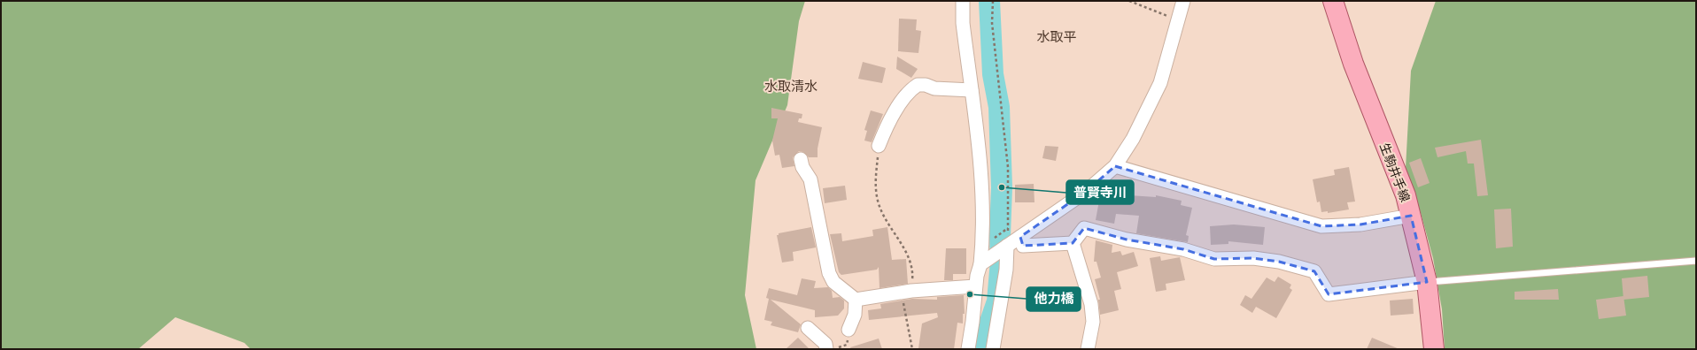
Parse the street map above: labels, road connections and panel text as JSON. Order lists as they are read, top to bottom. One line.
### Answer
{"streets":{"main road":["生駒井手線"]},"districts":["水取平","水取清水"],"places":["普賢寺川","他力橋"]}
